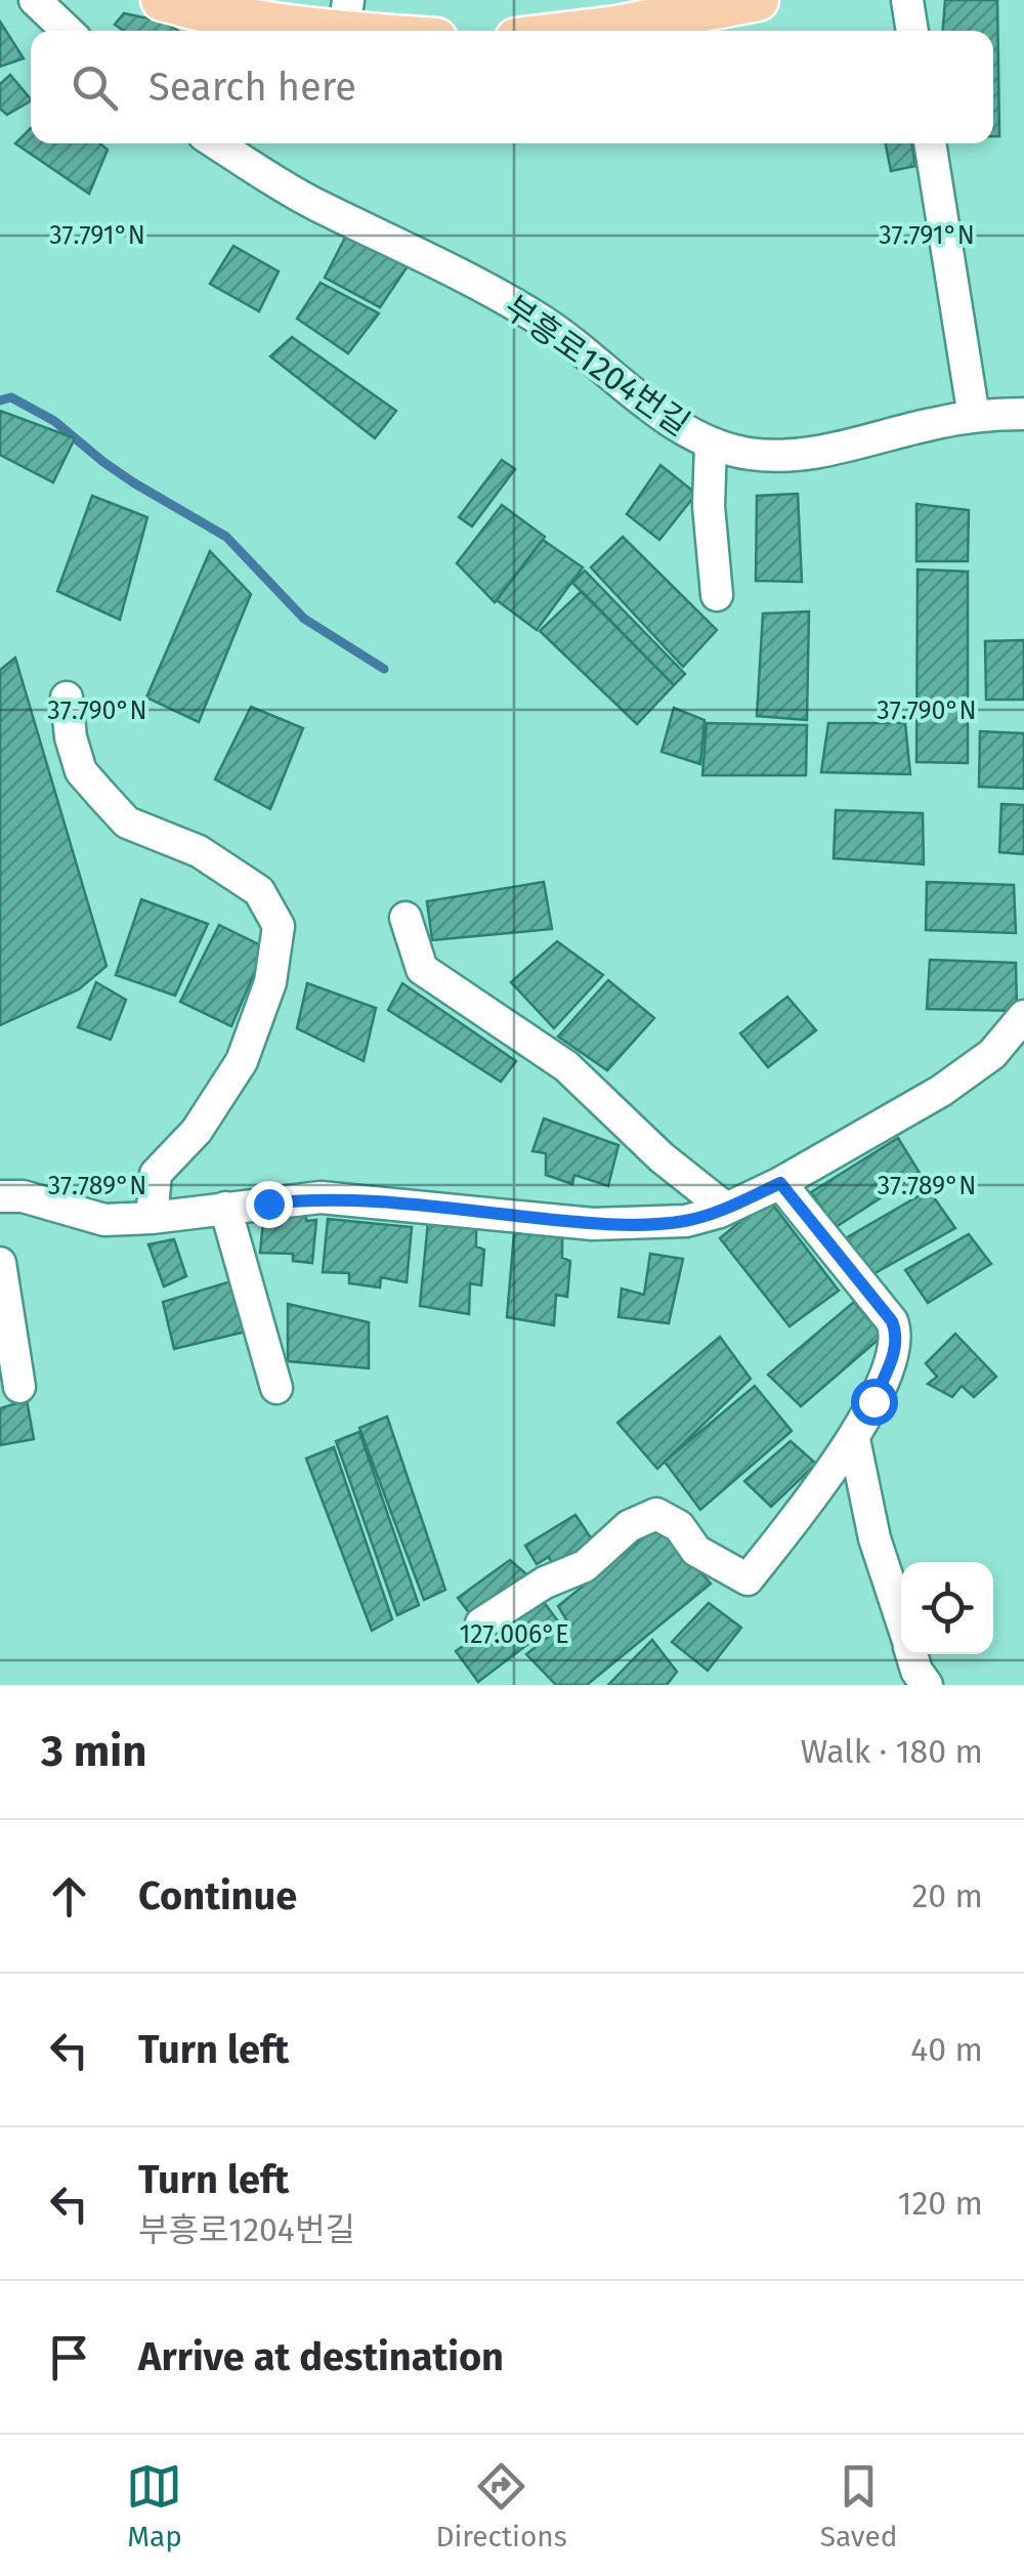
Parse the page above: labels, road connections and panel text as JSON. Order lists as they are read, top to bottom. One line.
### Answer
{"streets":{"street":["부흥로1204번길"]},"page":{"search":"Search here","heading":["3 min","Walk · 180 m"],"list":[["Continue","20 m"],["Turn left","40 m"],["Turn left","부흥로1204번길","120 m"],"Arrive at destination"],"nav":["Map","Directions","Saved"]},"coordinates":["37.791°N","37.790°N","37.789°N","127.006°E"]}
